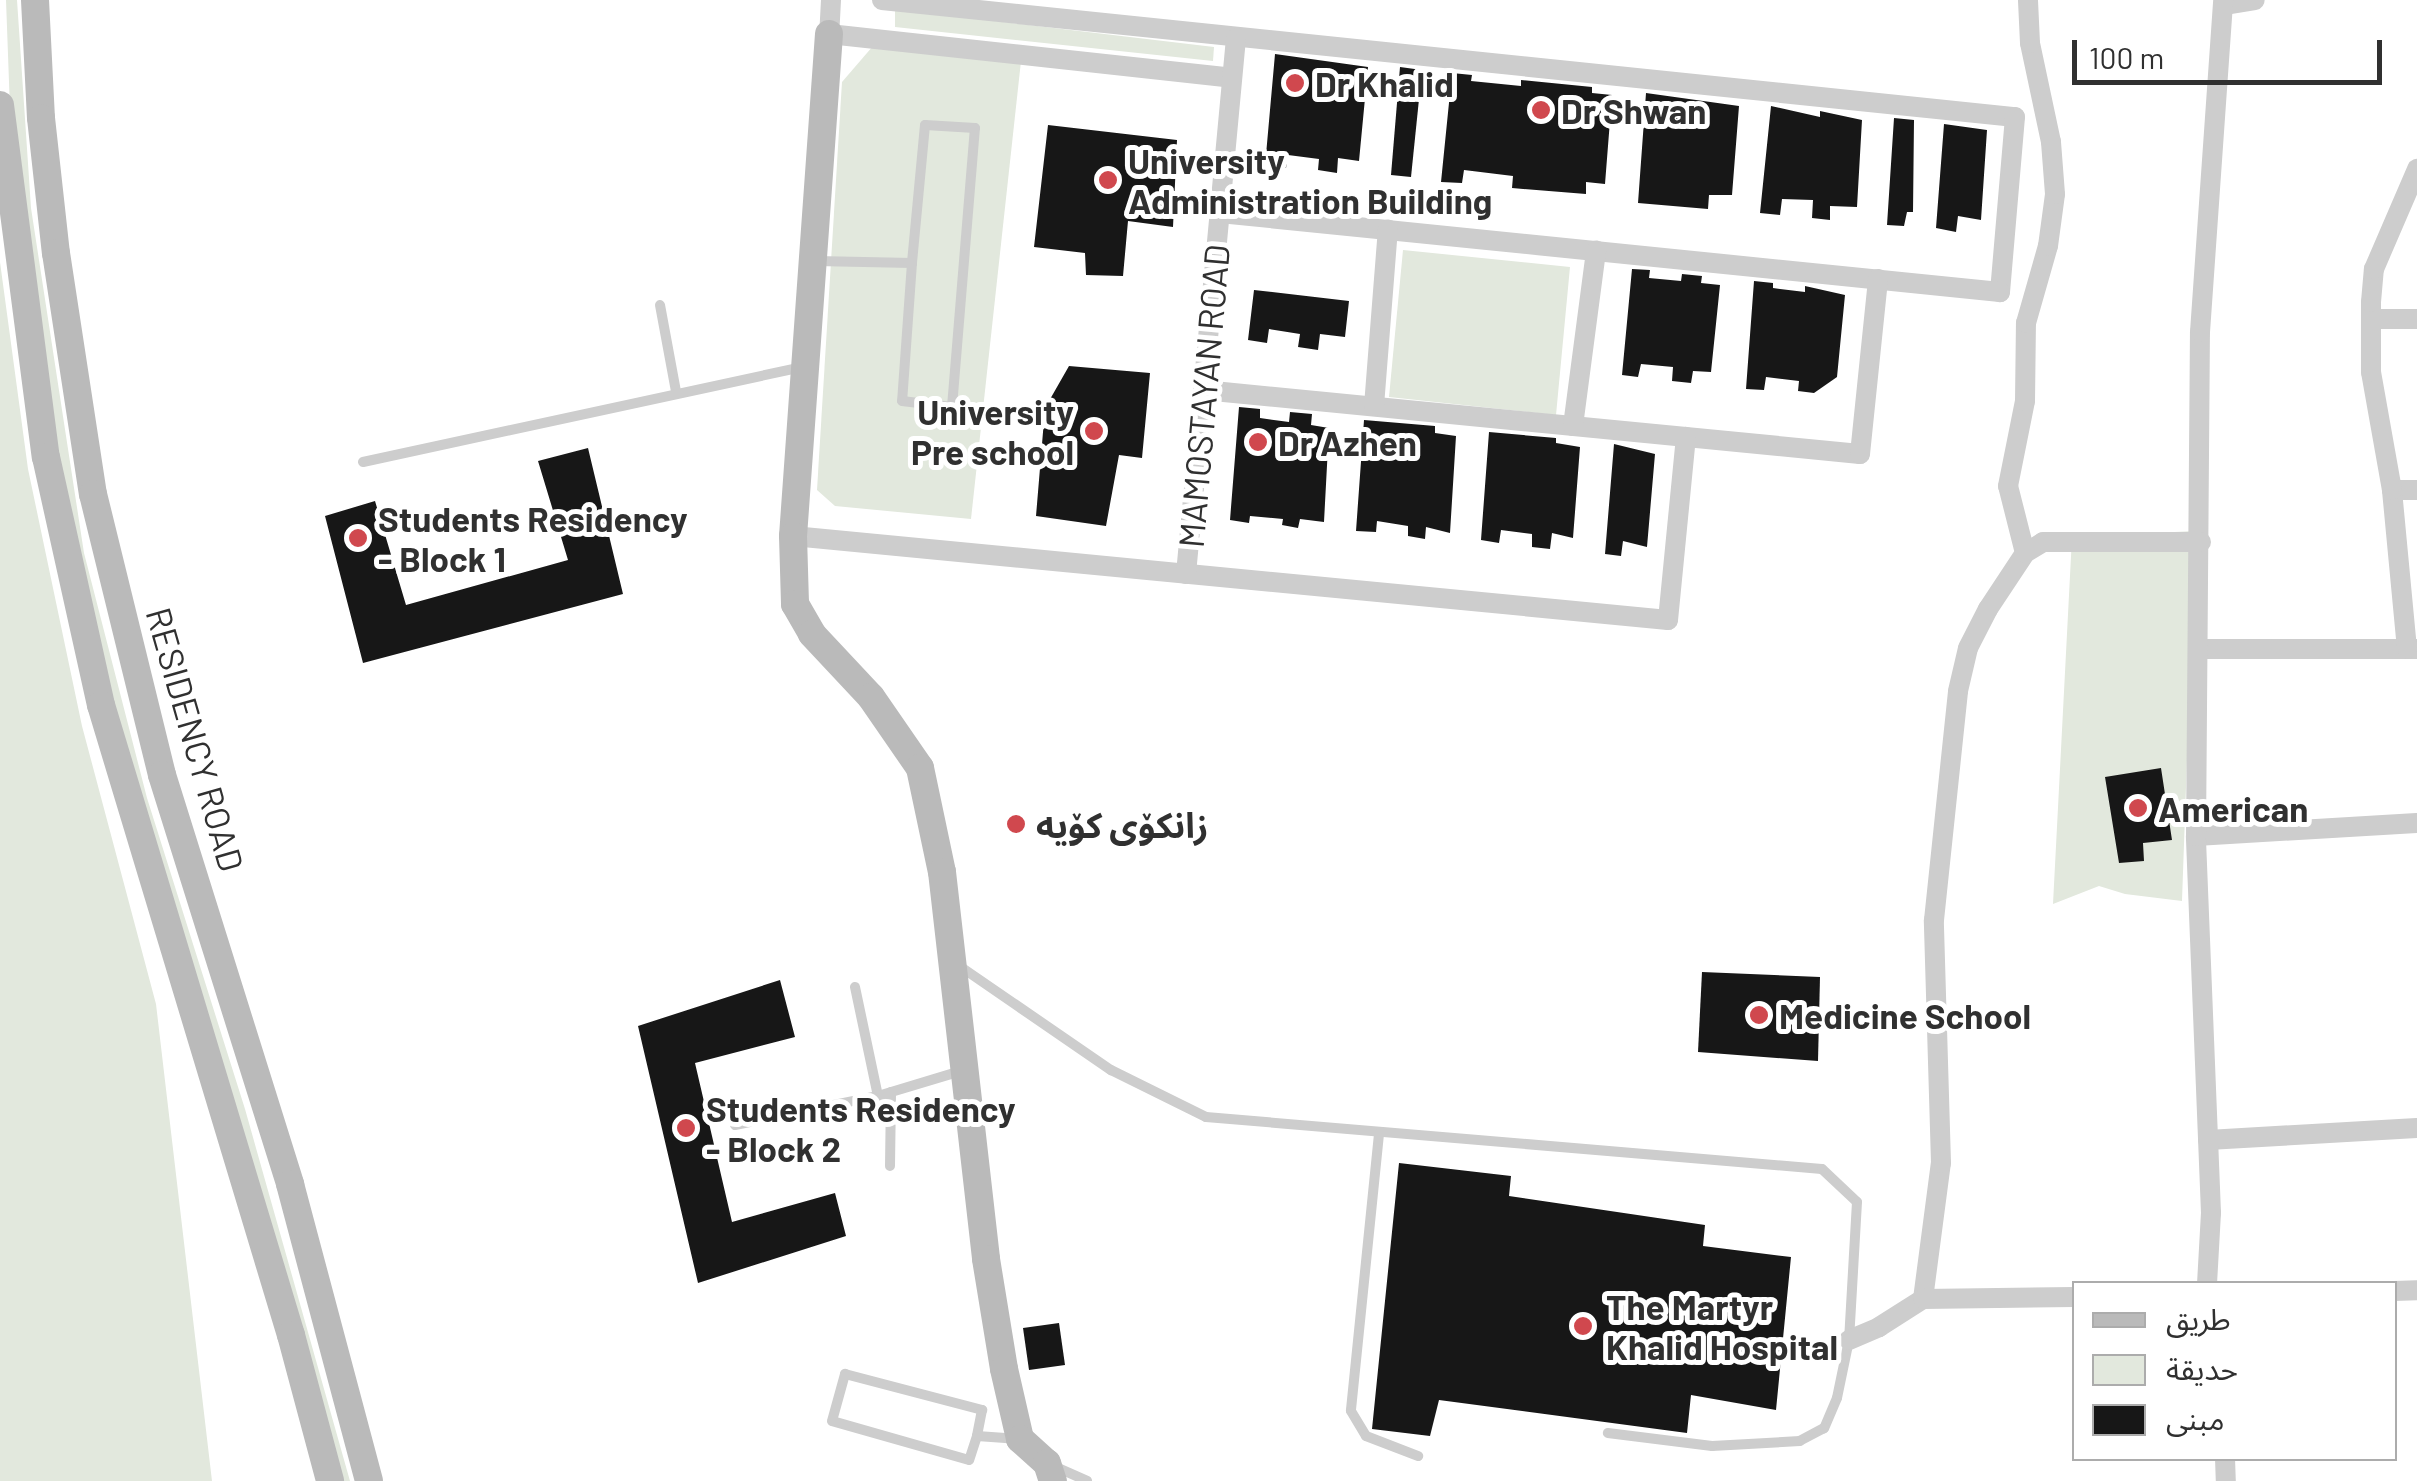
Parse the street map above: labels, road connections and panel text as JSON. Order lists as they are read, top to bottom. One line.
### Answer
{"streets":{"street":["MAMOSTAYAN ROAD","RESIDENCY ROAD"]},"places":["Dr Khalid","Dr Shwan","University Administration Building","University Pre school","Dr Azhen","Students Residency - Block 1","American","زانکۆی کۆیە","Medicine School","Students Residency - Block 2","The Martyr Khalid Hospital"],"legend":["طريق","حديقة","مبنى"],"scale_bar":"100 m"}
